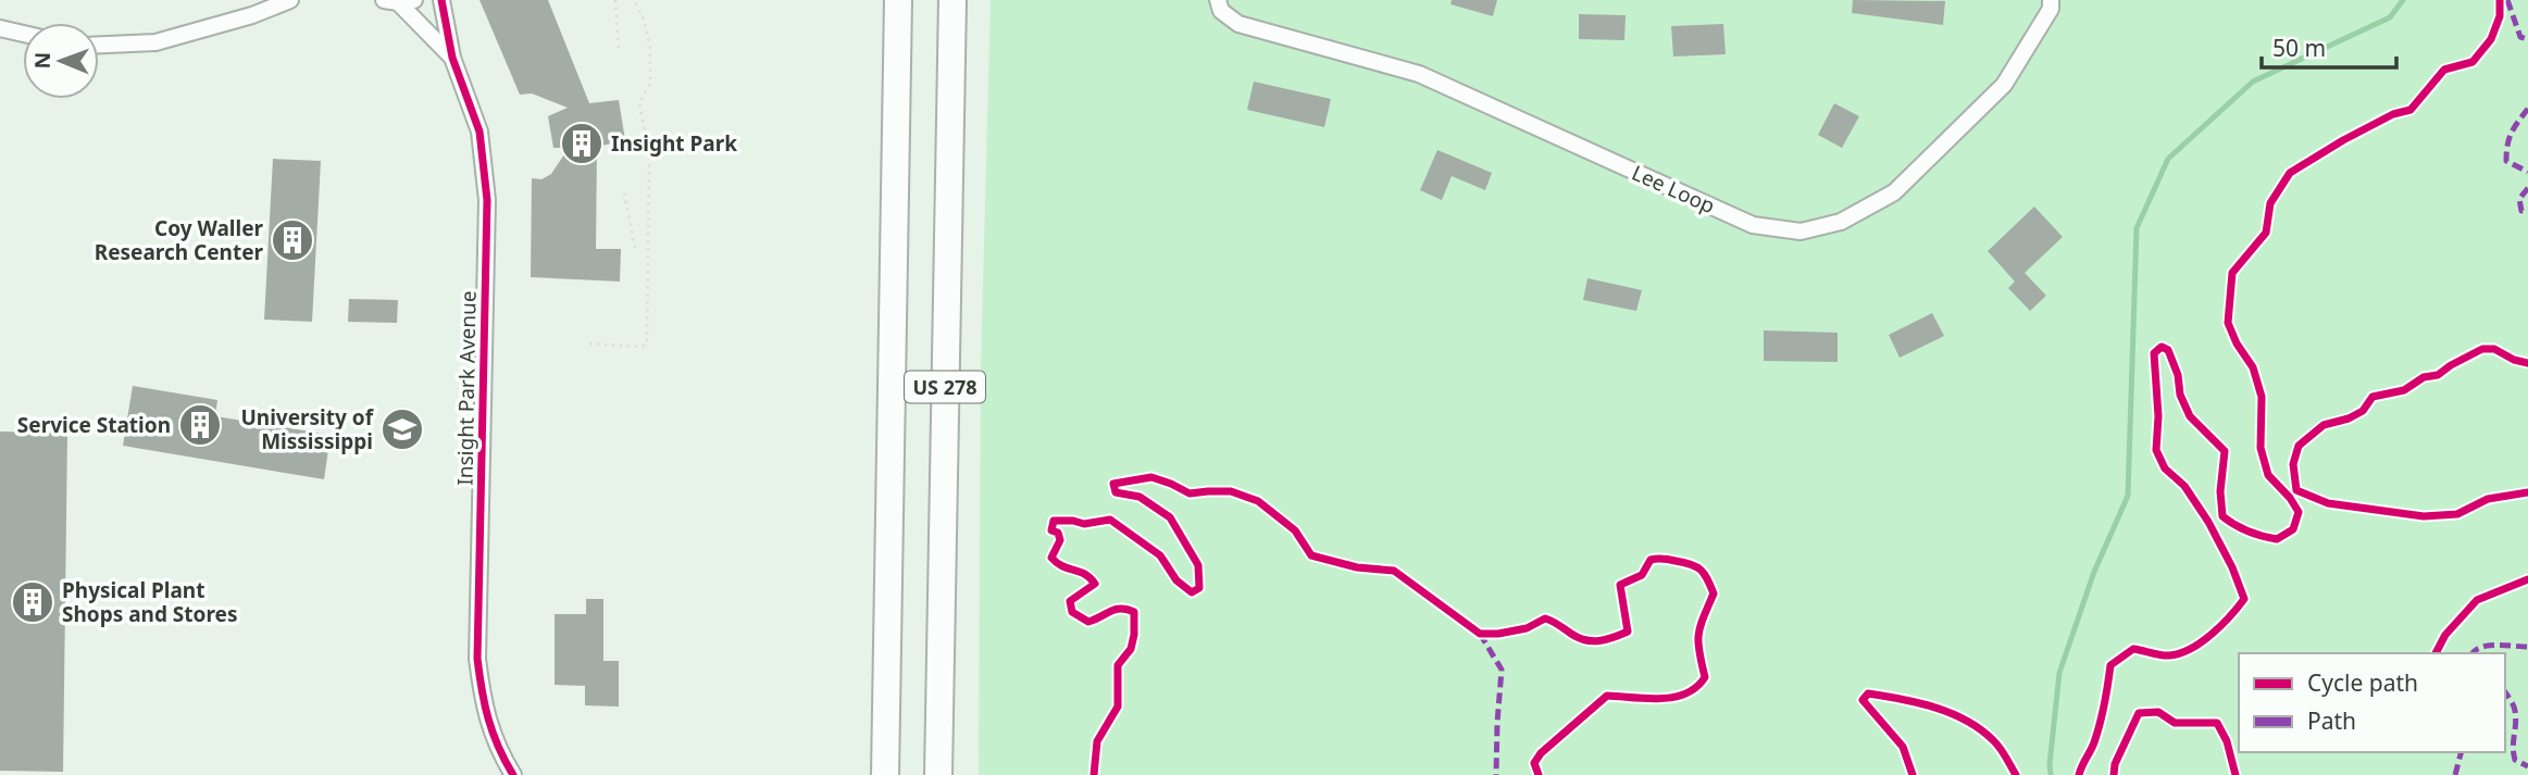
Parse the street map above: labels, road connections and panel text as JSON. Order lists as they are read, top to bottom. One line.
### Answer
{"streets":{"highway":["US 278"],"street":["Lee Loop","Insight Park Avenue"]},"places":{"building":["Insight Park","Coy Waller Research Center","Service Station","Physical Plant Shops and Stores"],"school or university":["University of Mississippi"]},"legend":["Cycle path","Path"],"scale_bar":"50 m","north":"left"}
